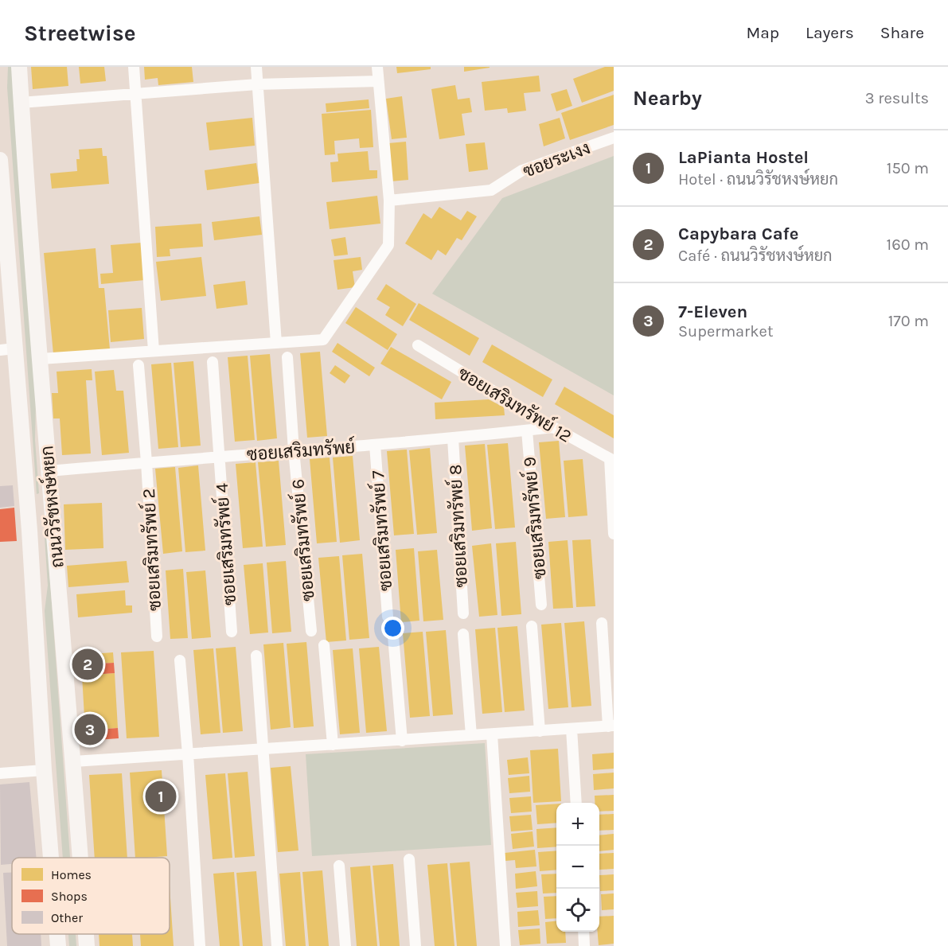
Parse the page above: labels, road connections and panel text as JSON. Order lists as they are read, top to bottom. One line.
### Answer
{"streets":{"main road":["ถนนวิรัชหงษ์หยก"],"street":["ซอยระเงง","ซอยเสริมทรัพย์ 12","ซอยเสริมทรัพย์","ซอยเสริมทรัพย์ 9","ซอยเสริมทรัพย์ 8","ซอยเสริมทรัพย์ 7","ซอยเสริมทรัพย์ 6","ซอยเสริมทรัพย์ 4","ซอยเสริมทรัพย์ 2"]},"crossings":[["ซอยเสริมทรัพย์ 12","ซอยเสริมทรัพย์"],["ซอยเสริมทรัพย์","ถนนวิรัชหงษ์หยก"],["ซอยเสริมทรัพย์","ซอยเสริมทรัพย์ 9"],["ซอยเสริมทรัพย์","ซอยเสริมทรัพย์ 8"],["ซอยเสริมทรัพย์","ซอยเสริมทรัพย์ 7"],["ซอยเสริมทรัพย์","ซอยเสริมทรัพย์ 6"],["ซอยเสริมทรัพย์","ซอยเสริมทรัพย์ 4"],["ซอยเสริมทรัพย์","ซอยเสริมทรัพย์ 2"]],"legend":["Homes","Shops","Other"],"page":{"header":"Streetwise","nav":["Map","Layers","Share"],"heading":["Nearby","3 results"],"list":[{"mark":"1","name":"LaPianta Hostel","note":"Hotel · ถนนวิรัชหงษ์หยก","value":"150 m"},{"mark":"2","name":"Capybara Cafe","note":"Café · ถนนวิรัชหงษ์หยก","value":"160 m"},{"mark":"3","name":"7-Eleven","note":"Supermarket","value":"170 m"}],"pins":["2","3","1"],"map_buttons":["+","−"]}}
